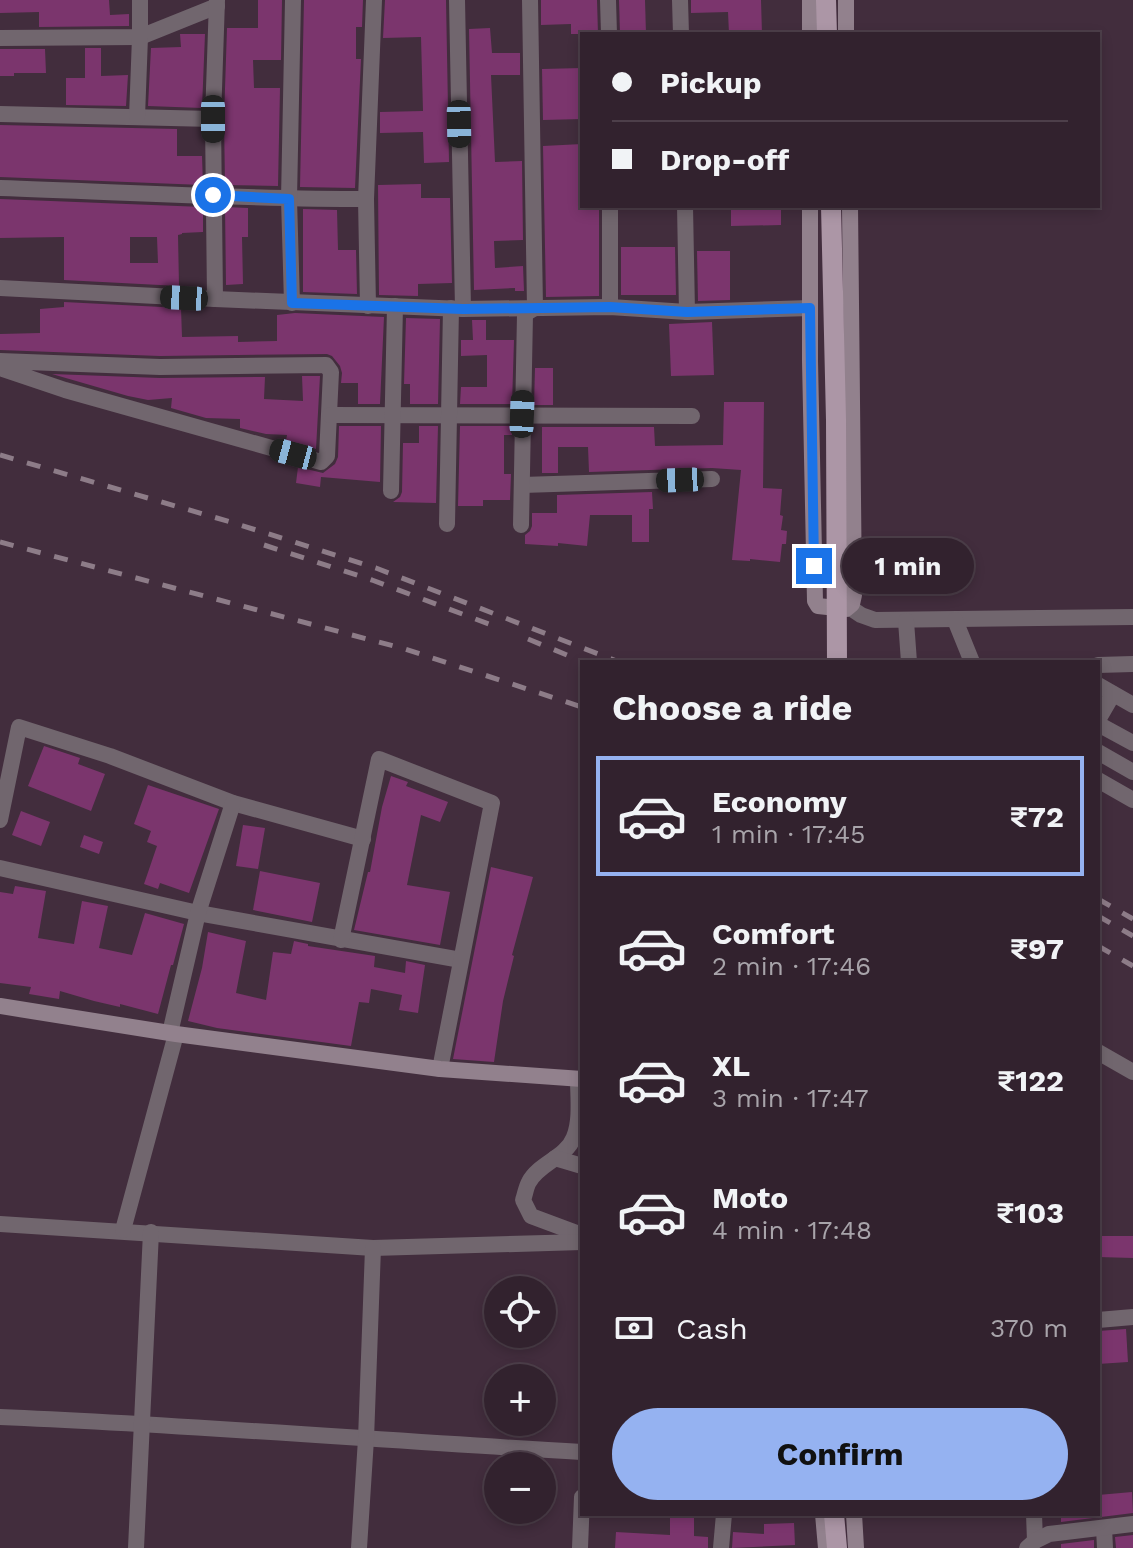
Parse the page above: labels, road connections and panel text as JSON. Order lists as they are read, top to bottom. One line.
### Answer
{"page":{"banner":["Pickup","Drop-off"],"bubble":"1 min","heading":"Choose a ride","list":[{"name":"Economy","note":"1 min · 17:45","value":"₹72"},{"name":"Comfort","note":"2 min · 17:46","value":"₹97"},{"name":"XL","note":"3 min · 17:47","value":"₹122"},{"name":"Moto","note":"4 min · 17:48","value":"₹103"}],"map_buttons":["+","−"],"pay":["Cash","370 m"],"buttons":"Confirm"}}
